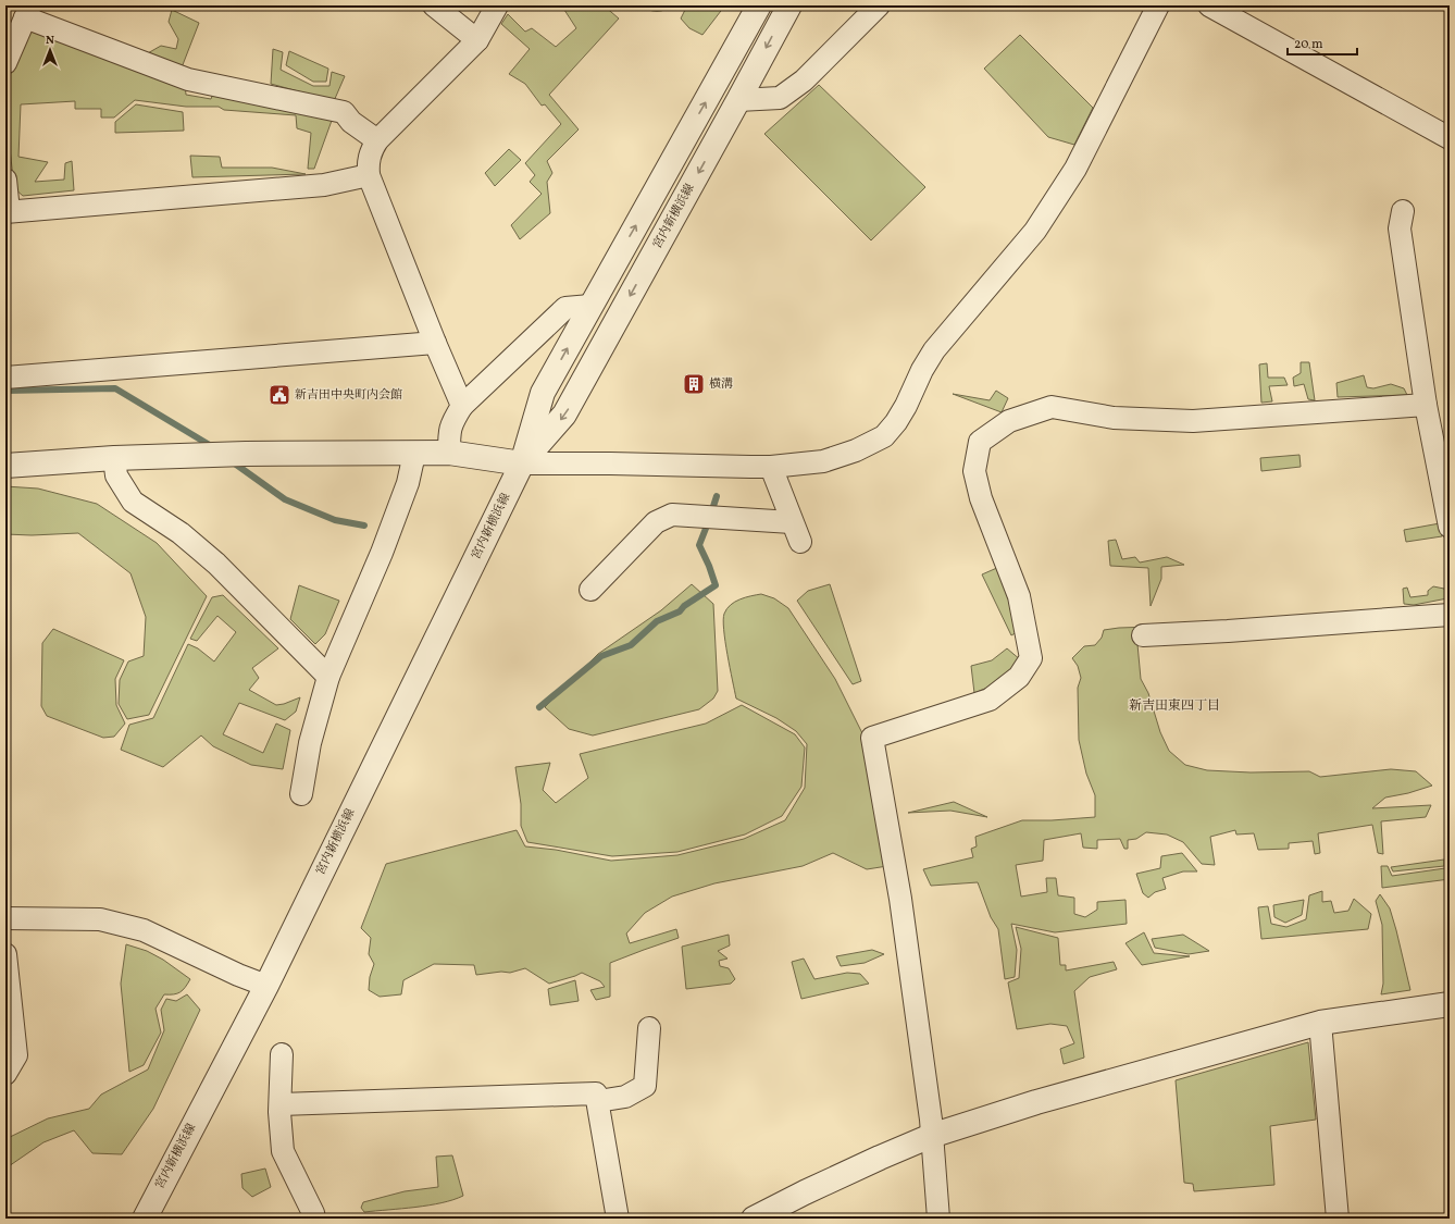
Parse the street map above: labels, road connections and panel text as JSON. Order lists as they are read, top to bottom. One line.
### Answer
{"streets":{"street":["宮内新横浜線"]},"districts":["新吉田東四丁目"],"places":{"building":["横溝"],"public building":["新吉田中央町内会館"]},"scale_bar":"20 m","north":"top"}
